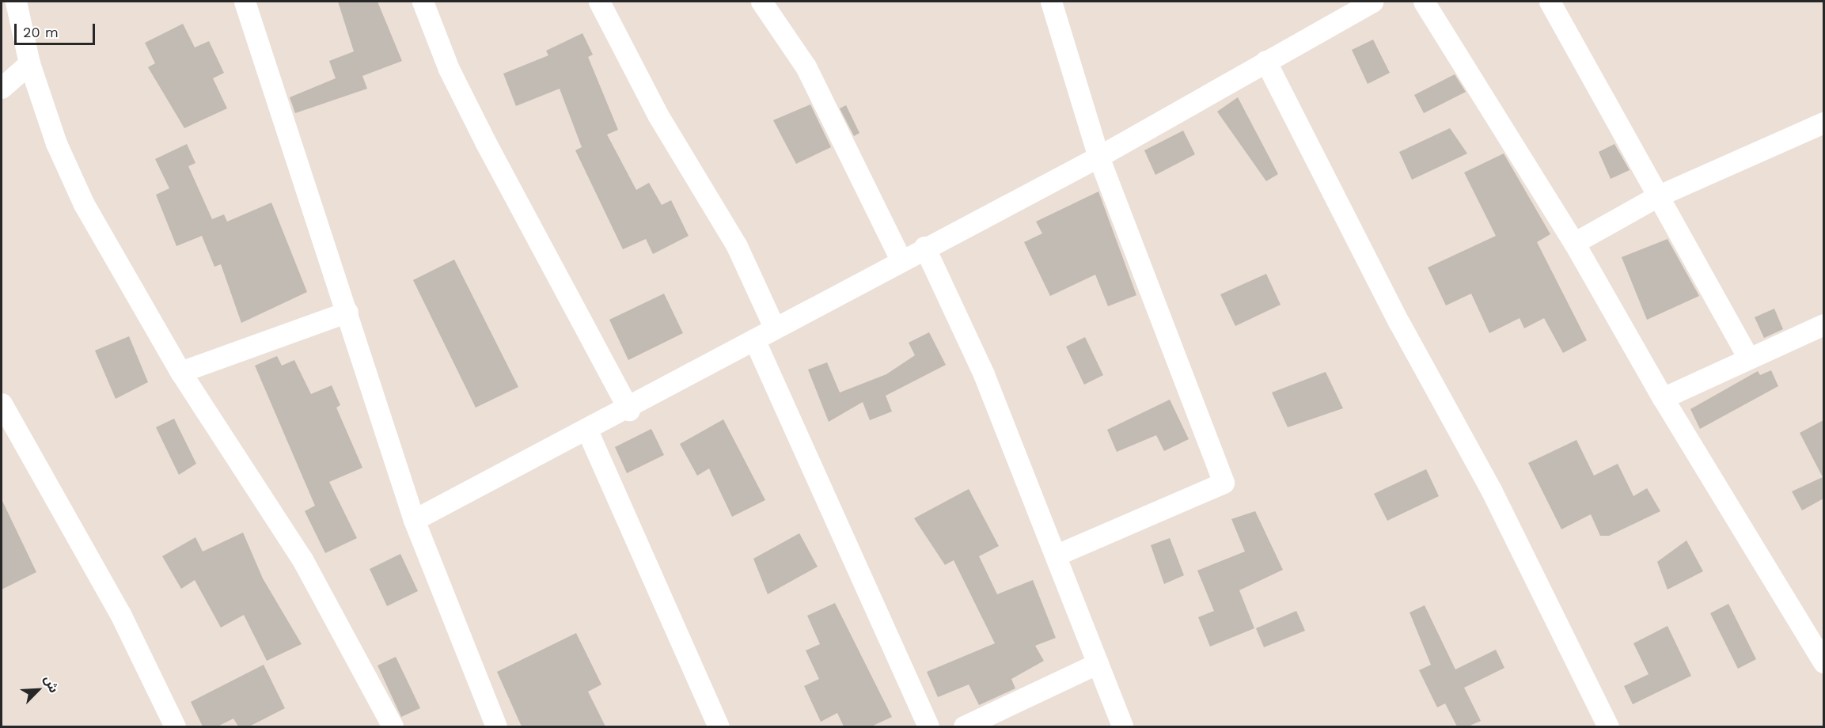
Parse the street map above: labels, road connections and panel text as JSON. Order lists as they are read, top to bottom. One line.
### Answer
{"scale_bar":"20 m","north":"top right"}
